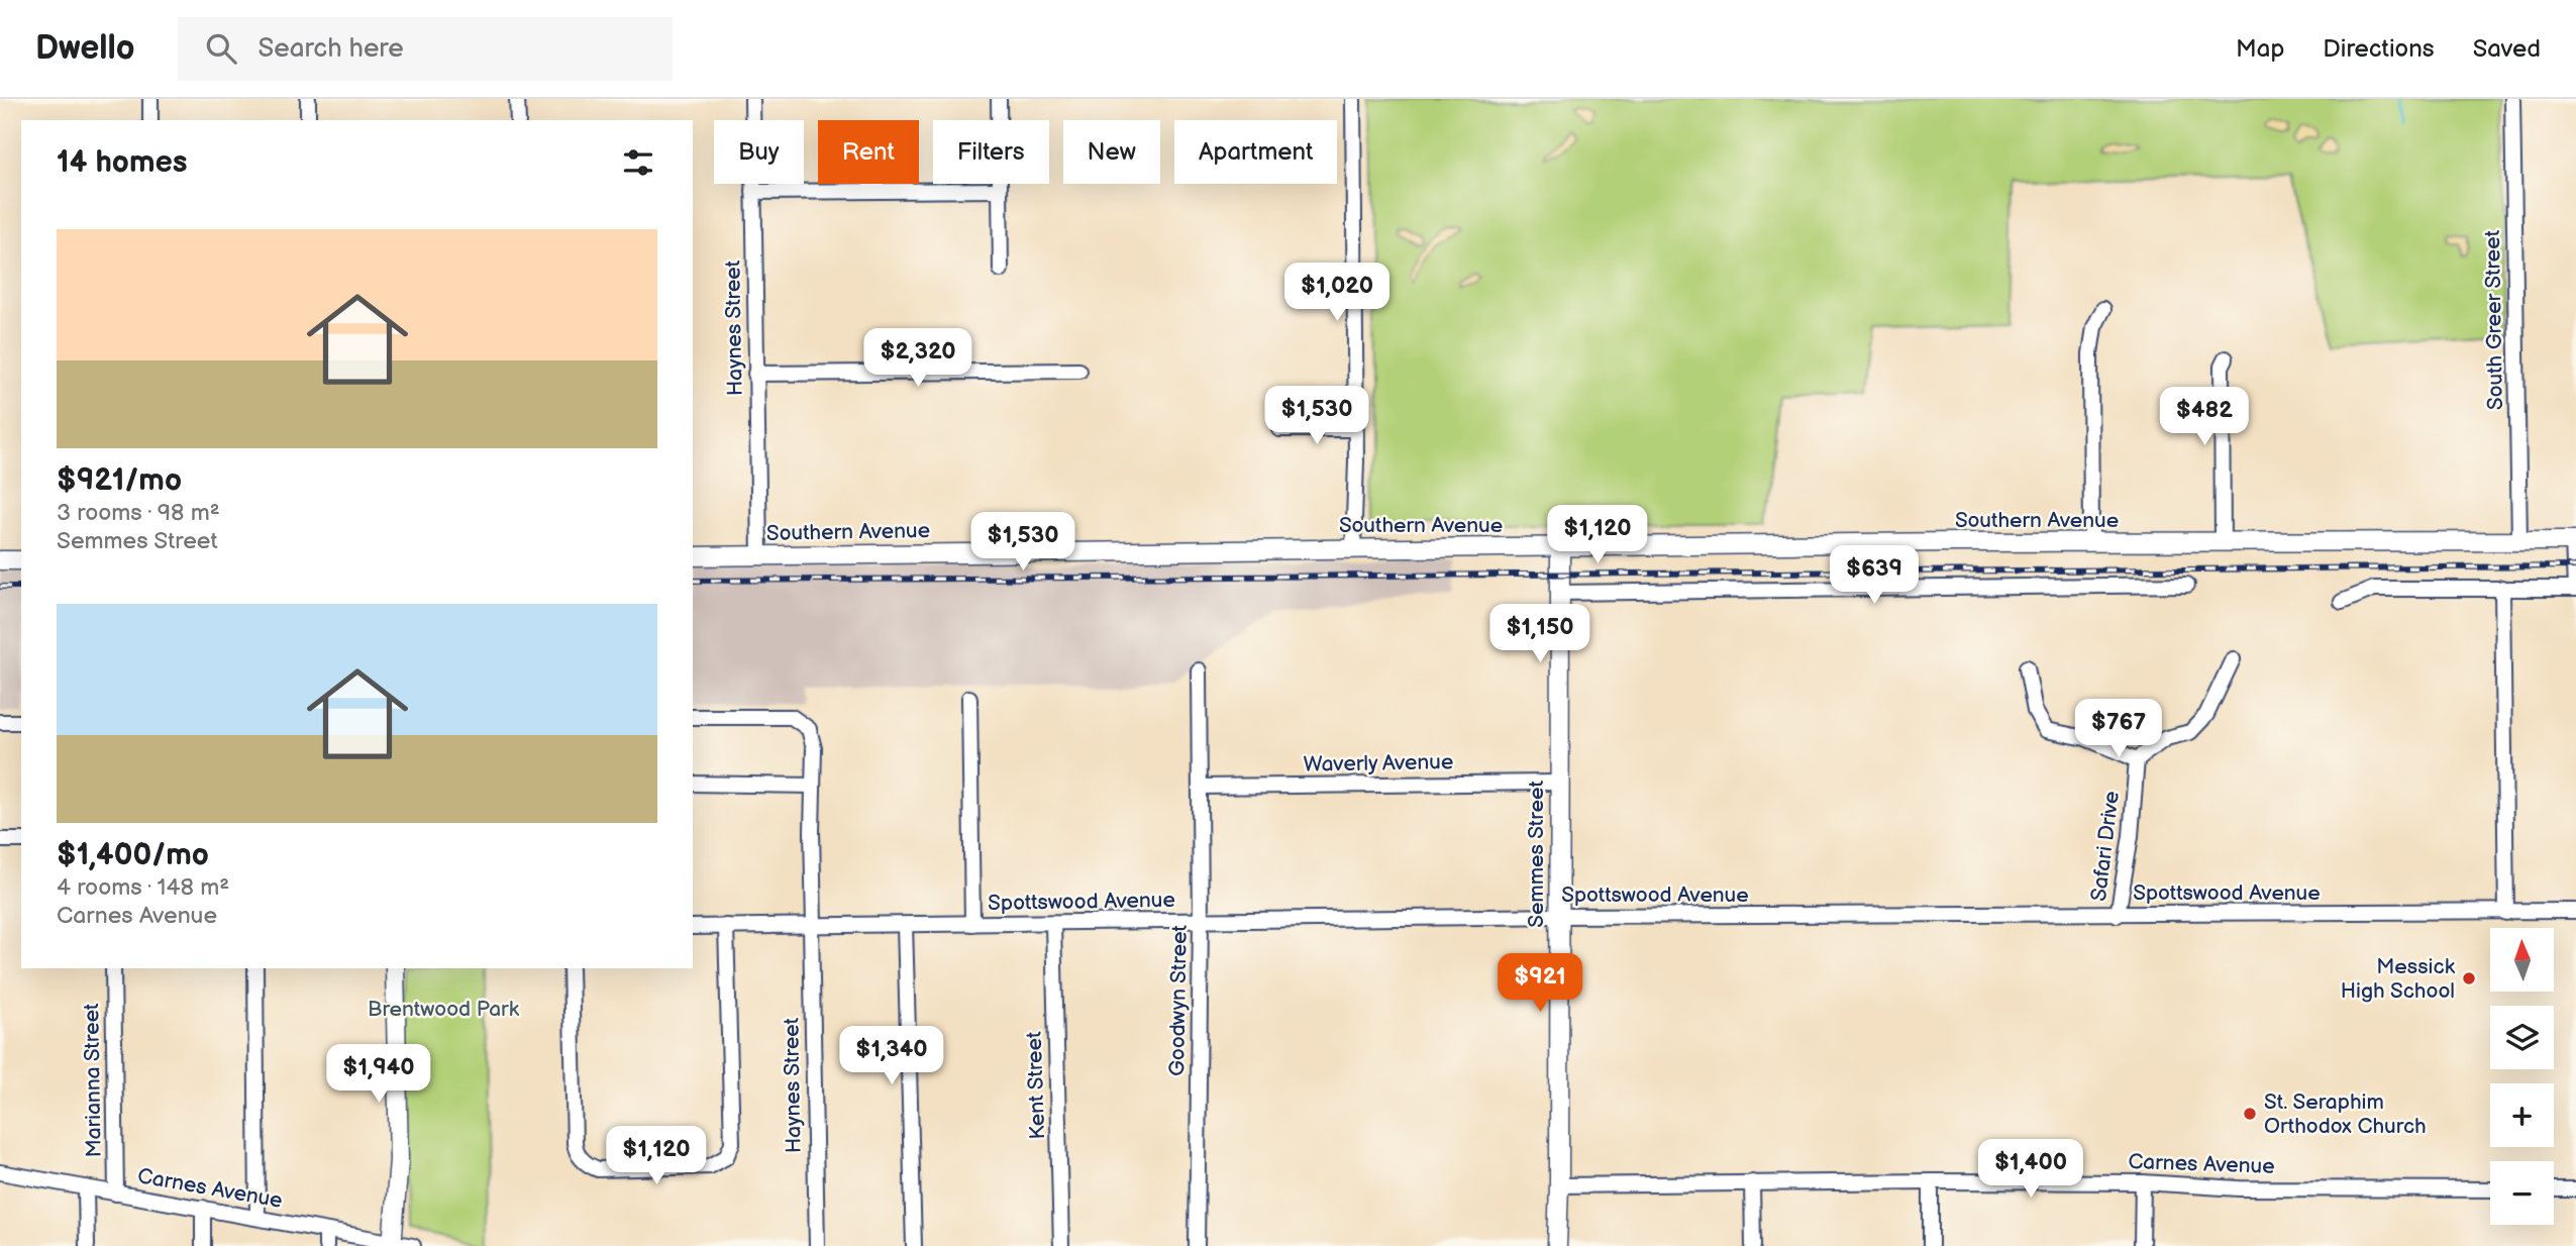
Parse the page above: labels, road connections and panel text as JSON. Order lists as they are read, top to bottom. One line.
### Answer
{"streets":{"main road":["Southern Avenue","Semmes Street"],"street":["South Greer Street","Haynes Street","Waverly Avenue","Safari Drive","Spottswood Avenue","Goodwyn Street","Marianna Street","Kent Street","Carnes Avenue"]},"crossings":[["South Greer Street","Southern Avenue"],["Haynes Street","Southern Avenue"],["Haynes Street","Spottswood Avenue"],["Southern Avenue","Semmes Street"],["Waverly Avenue","Semmes Street"],["Waverly Avenue","Goodwyn Street"],["Safari Drive","Spottswood Avenue"],["Semmes Street","Spottswood Avenue"],["Semmes Street","Carnes Avenue"],["Spottswood Avenue","Goodwyn Street"],["Spottswood Avenue","Kent Street"],["Marianna Street","Carnes Avenue"]],"parks":["Brentwood Park"],"places":["Messick High School","St. Seraphim Orthodox Church"],"north":"top","page":{"header":"Dwello","search":"Search here","nav":["Map","Directions","Saved"],"chip":["Buy","Rent","Filters","New","Apartment"],"heading":"14 homes","list":[{"name":"$921/mo","note":"3 rooms · 98 m² · Semmes Street"},{"name":"$1,400/mo","note":"4 rooms · 148 m² · Carnes Avenue"}],"price":["$1,020","$2,320","$1,530","$482","$1,120","$1,530","$639","$1,150","$767","$921","$1,340","$1,940","$1,120","$1,400"],"map_buttons":["+","−"]}}
